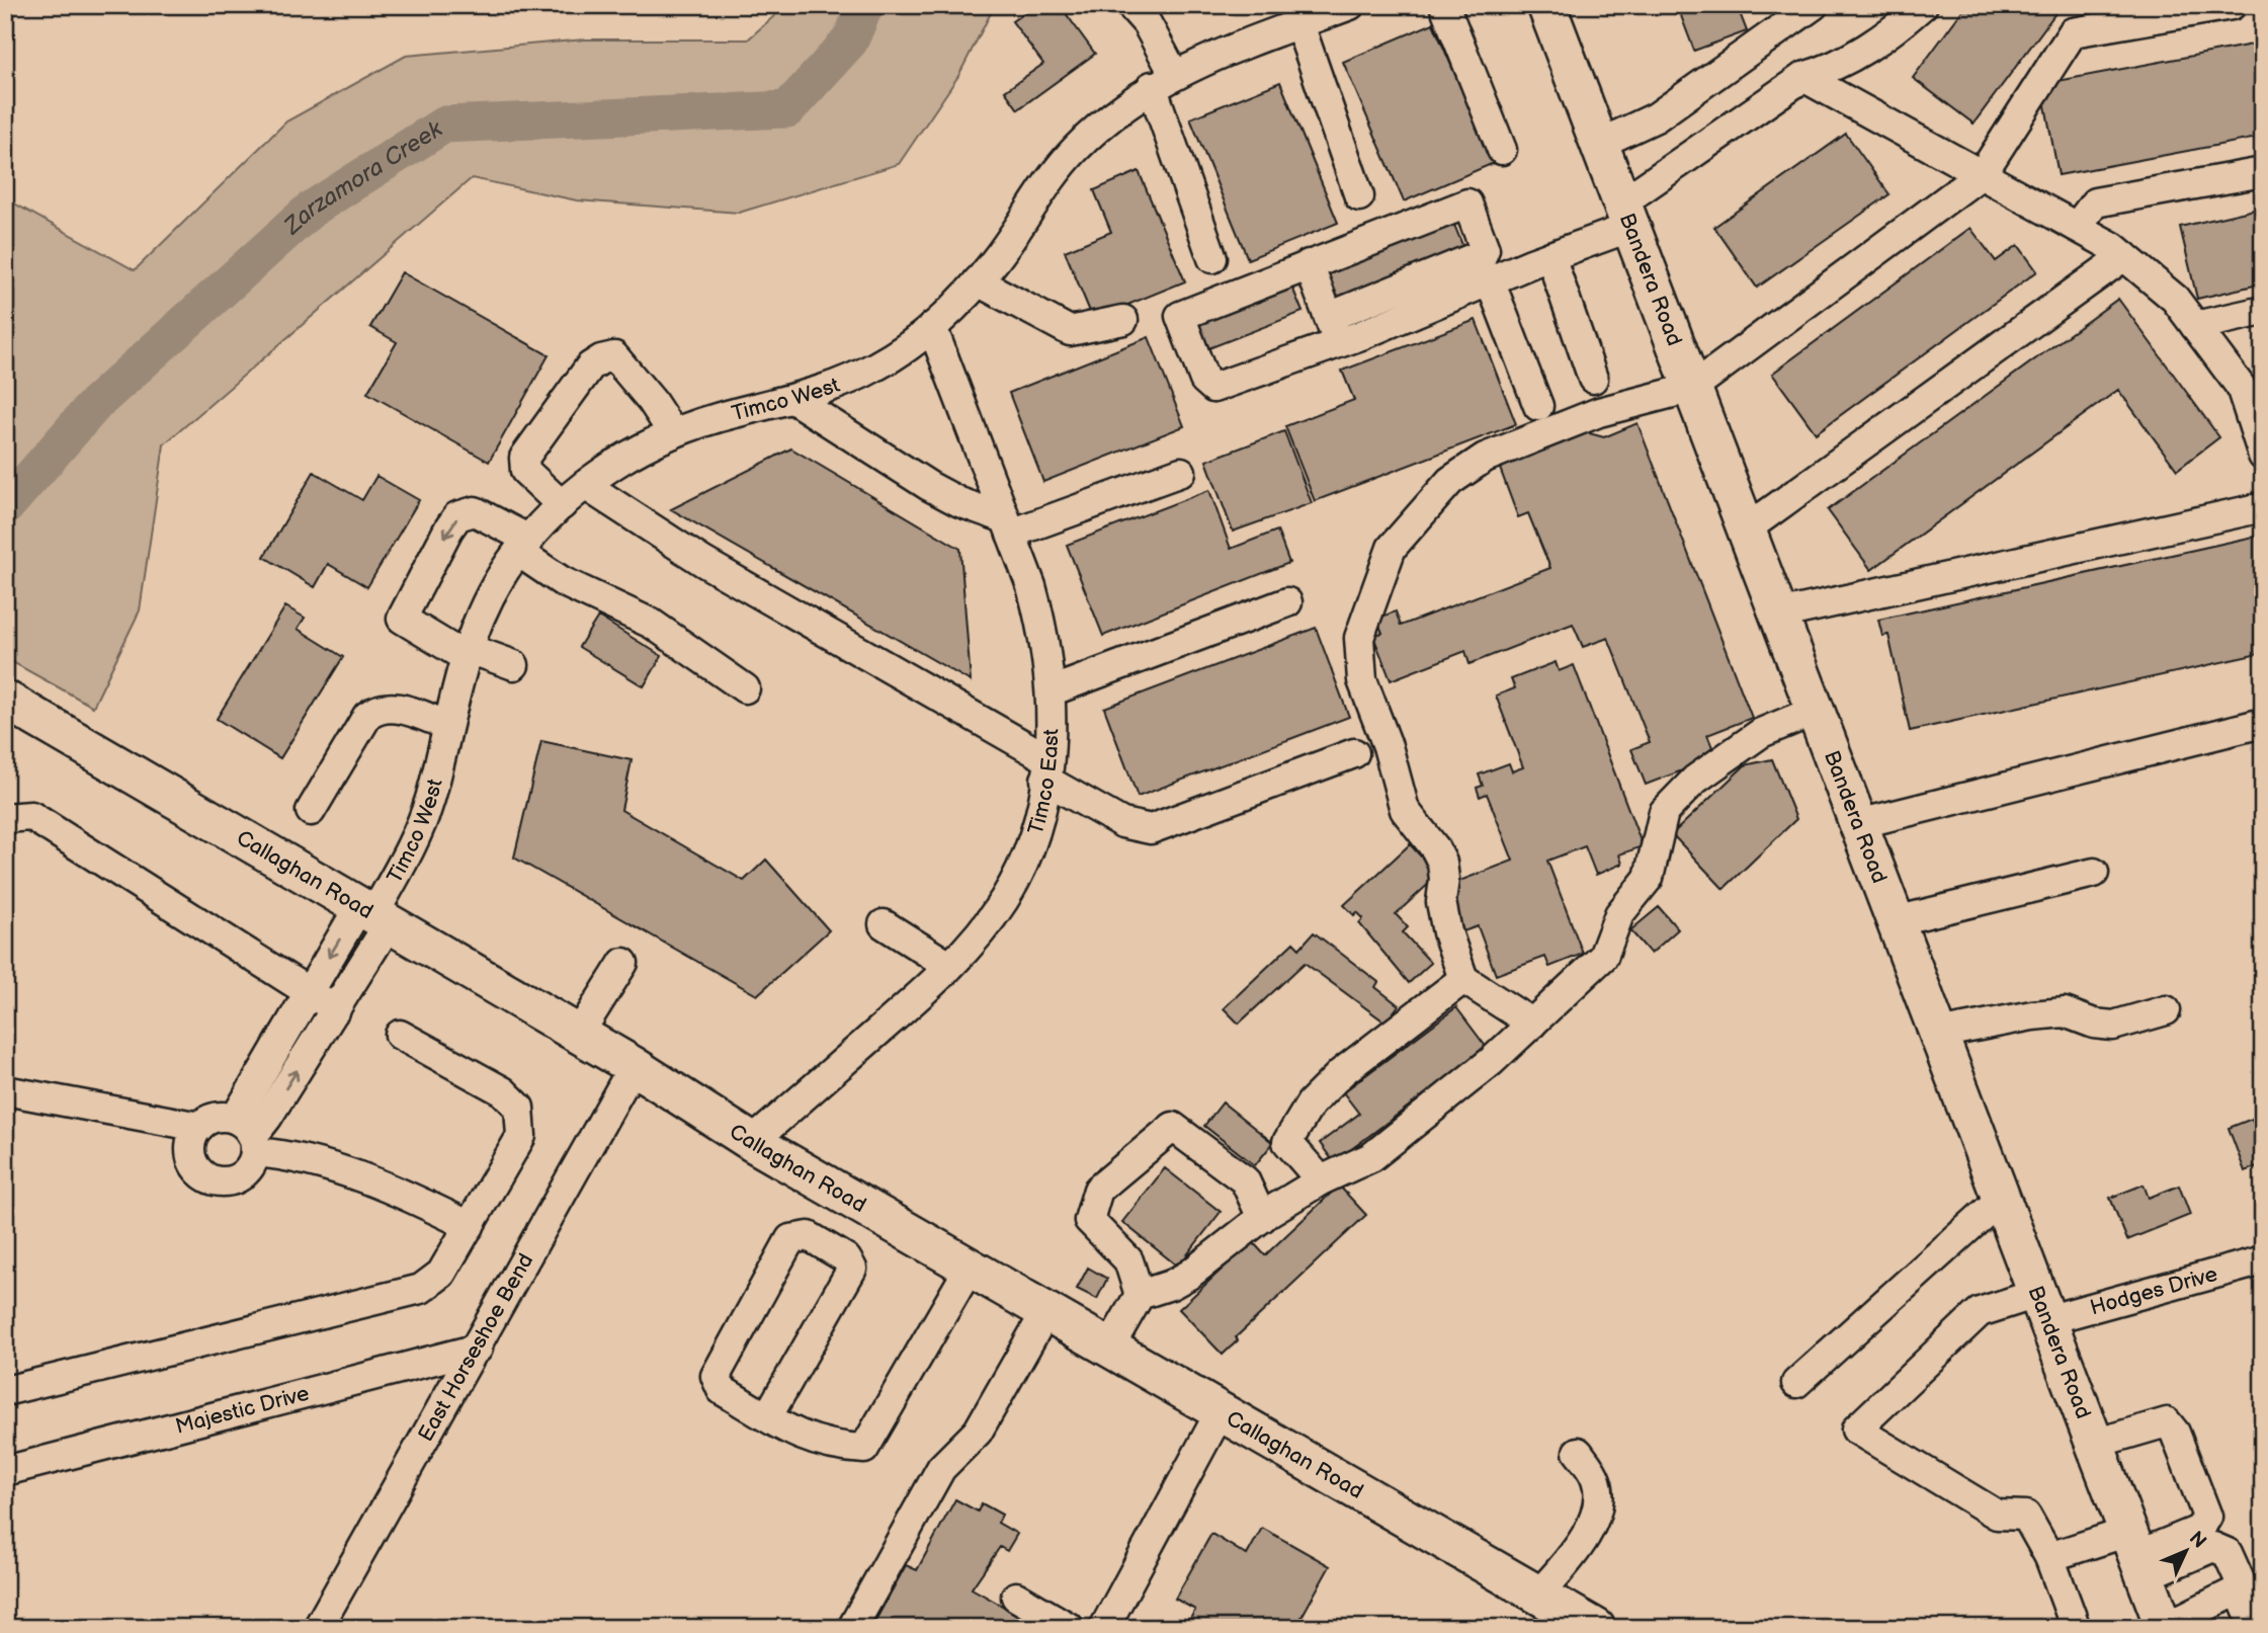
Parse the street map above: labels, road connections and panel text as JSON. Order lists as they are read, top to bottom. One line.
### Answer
{"streets":{"main road":["Bandera Road","Callaghan Road"],"street":["Timco West","Timco East","Hodges Drive","East Horseshoe Bend","Majestic Drive"]},"crossings":[["Bandera Road","Hodges Drive"],["Timco West","Timco East"],["Timco West","Callaghan Road"],["Timco East","Callaghan Road"],["Callaghan Road","East Horseshoe Bend"],["East Horseshoe Bend","Majestic Drive"]],"water":["Zarzamora Creek"],"north":"top right"}
